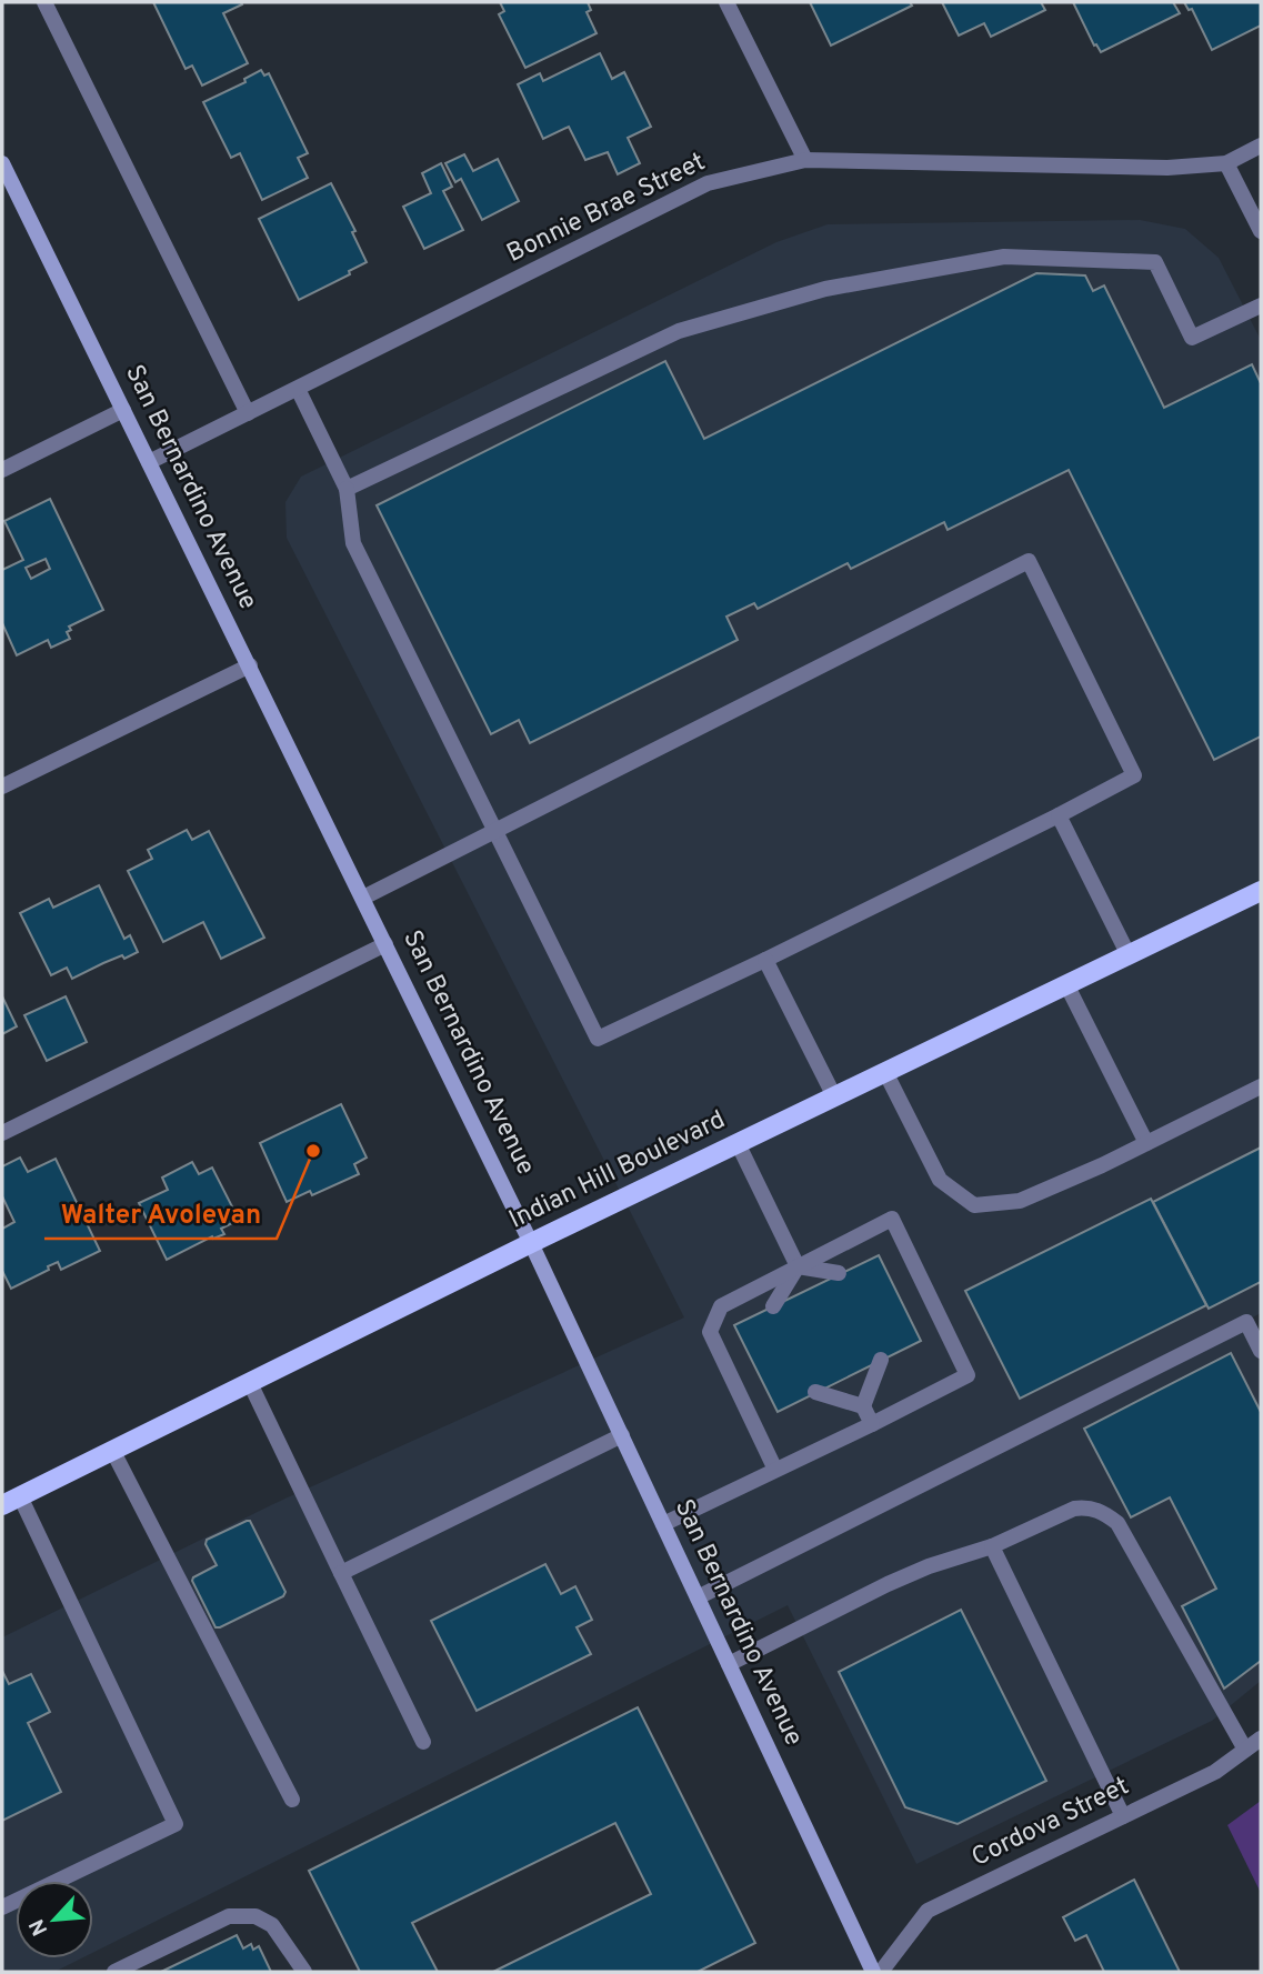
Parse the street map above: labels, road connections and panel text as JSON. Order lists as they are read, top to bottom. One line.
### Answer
{"streets":{"main road":["San Bernardino Avenue","Indian Hill Boulevard"],"street":["Bonnie Brae Street","Cordova Street"]},"crossings":[["Bonnie Brae Street","San Bernardino Avenue"],["San Bernardino Avenue","Indian Hill Boulevard"]],"places":["Walter Avolevan"],"north":"bottom left"}
